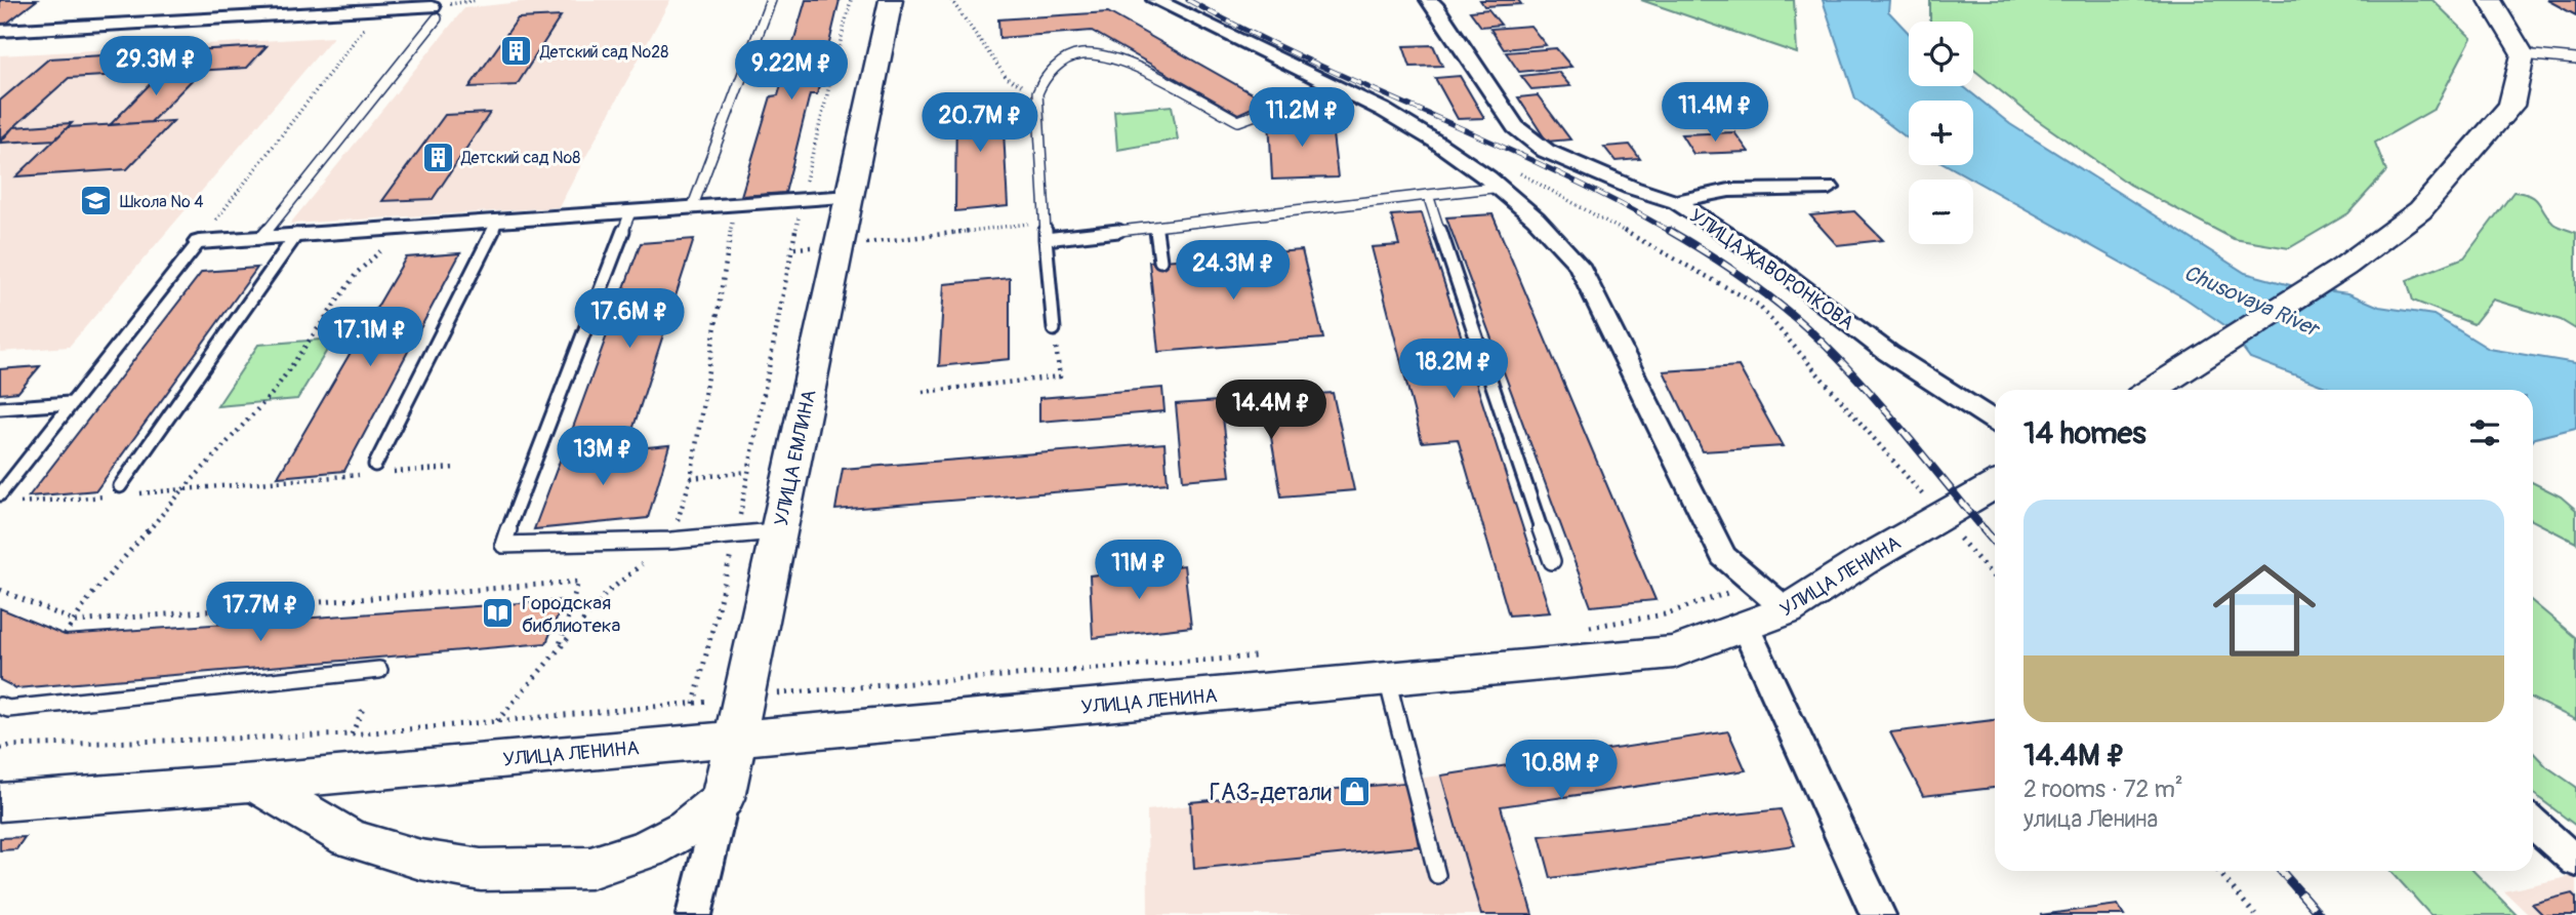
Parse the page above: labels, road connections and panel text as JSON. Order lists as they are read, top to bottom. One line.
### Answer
{"streets":{"street":["УЛИЦА ЖАВОРОНКОВА","УЛИЦА ЕМЛИНА","УЛИЦА ЛЕНИНА"]},"crossings":[["УЛИЦА ЕМЛИНА","УЛИЦА ЛЕНИНА"]],"water":["Chusovaya River"],"places":{"building":["Детский сад №28","Детский сад №8"],"school or university":["Школа № 4"],"library":["Городская библиотека"],"shop":["ГАЗ-детали"]},"page":{"map_buttons":["+","−"],"price":["29.3M ₽","9.22M ₽","11.4M ₽","11.2M ₽","20.7M ₽","24.3M ₽","17.6M ₽","17.1M ₽","18.2M ₽","14.4M ₽","13M ₽","11M ₽","17.7M ₽","10.8M ₽"],"heading":"14 homes","list":[{"name":"14.4M ₽","note":"2 rooms · 72 m² · улица Ленина"}]}}
